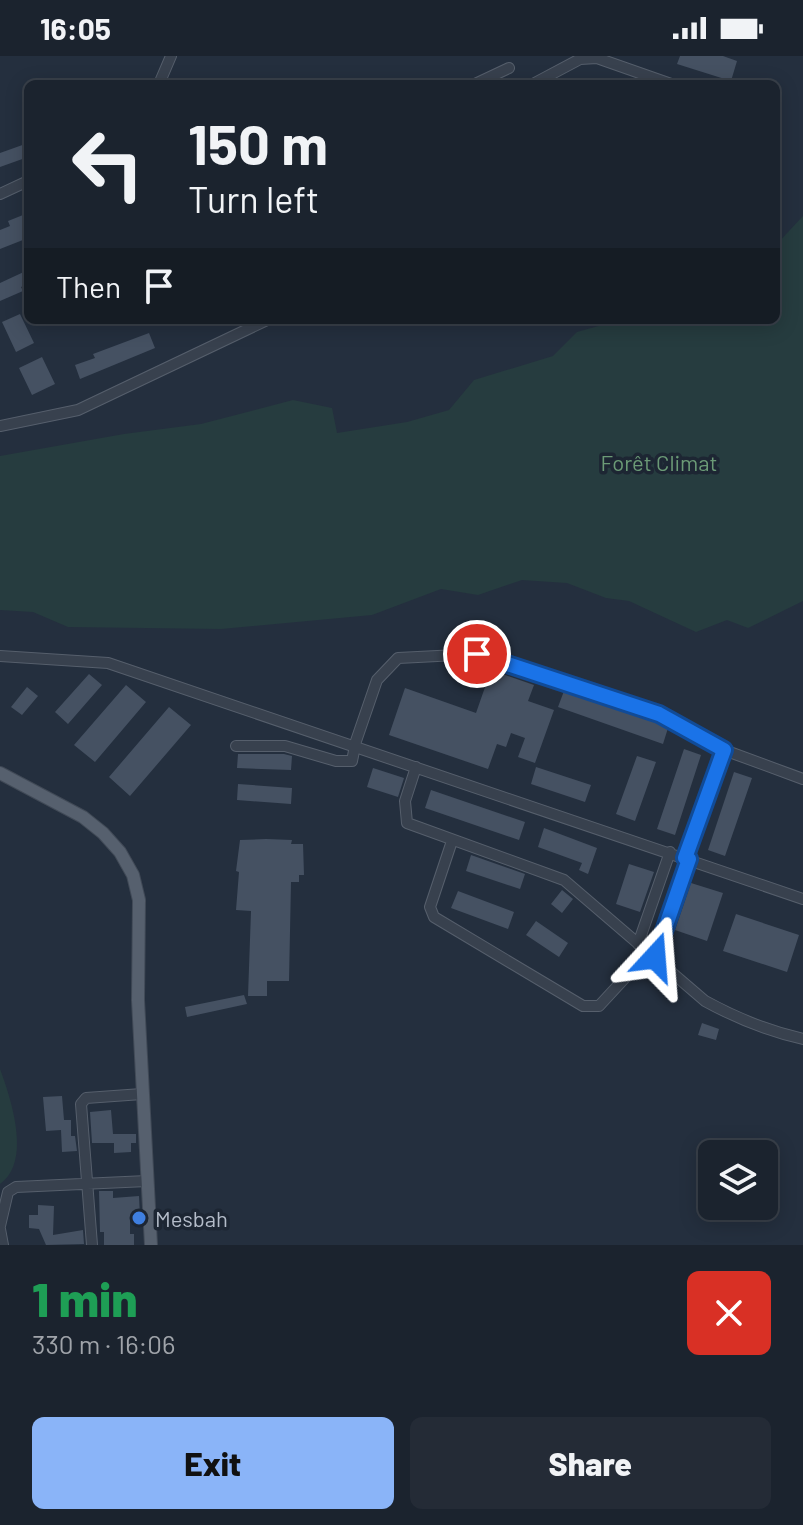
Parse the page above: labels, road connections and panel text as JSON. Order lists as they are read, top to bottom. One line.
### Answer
{"parks":["Forêt Climat"],"places":["Mesbah"],"page":{"status":"16:05","turn":["150 m","Turn left"],"then":"Then","heading":["1 min","330 m · 16:06"],"buttons":["Exit","Share"]}}
